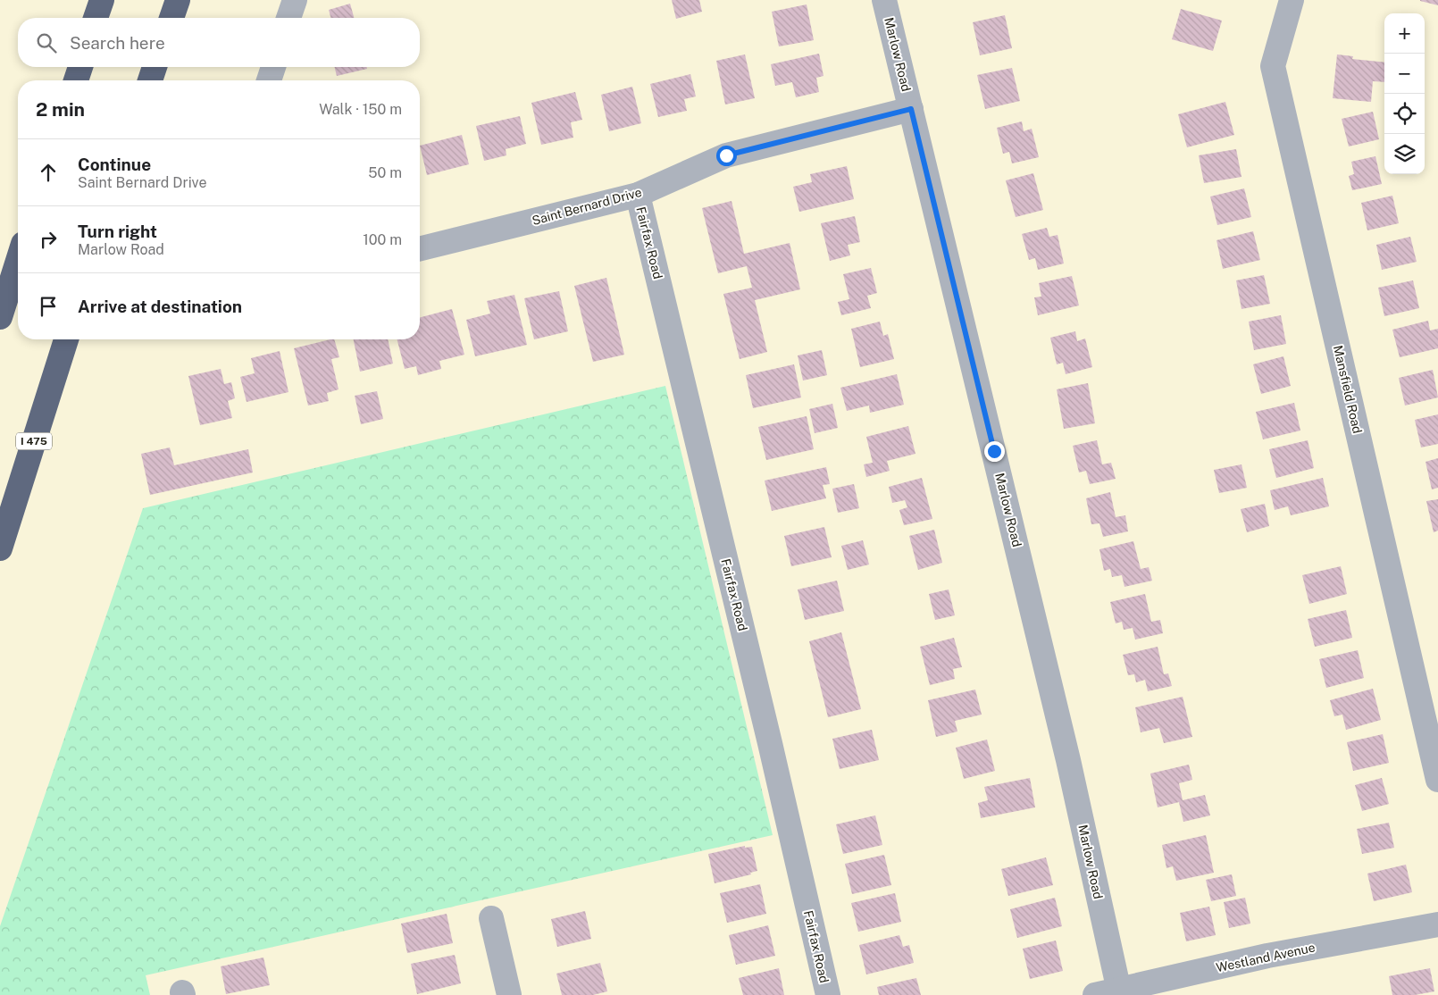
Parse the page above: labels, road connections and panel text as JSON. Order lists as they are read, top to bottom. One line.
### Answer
{"streets":{"highway":["I 475"],"street":["Marlow Road","Saint Bernard Drive","Fairfax Road","Mansfield Road","Westland Avenue"]},"crossings":[["Marlow Road","Saint Bernard Drive"],["Marlow Road","Westland Avenue"],["Saint Bernard Drive","Fairfax Road"]],"page":{"map_buttons":["+","−"],"search":"Search here","heading":["2 min","Walk · 150 m"],"list":[["Continue","Saint Bernard Drive","50 m"],["Turn right","Marlow Road","100 m"],"Arrive at destination"]}}
